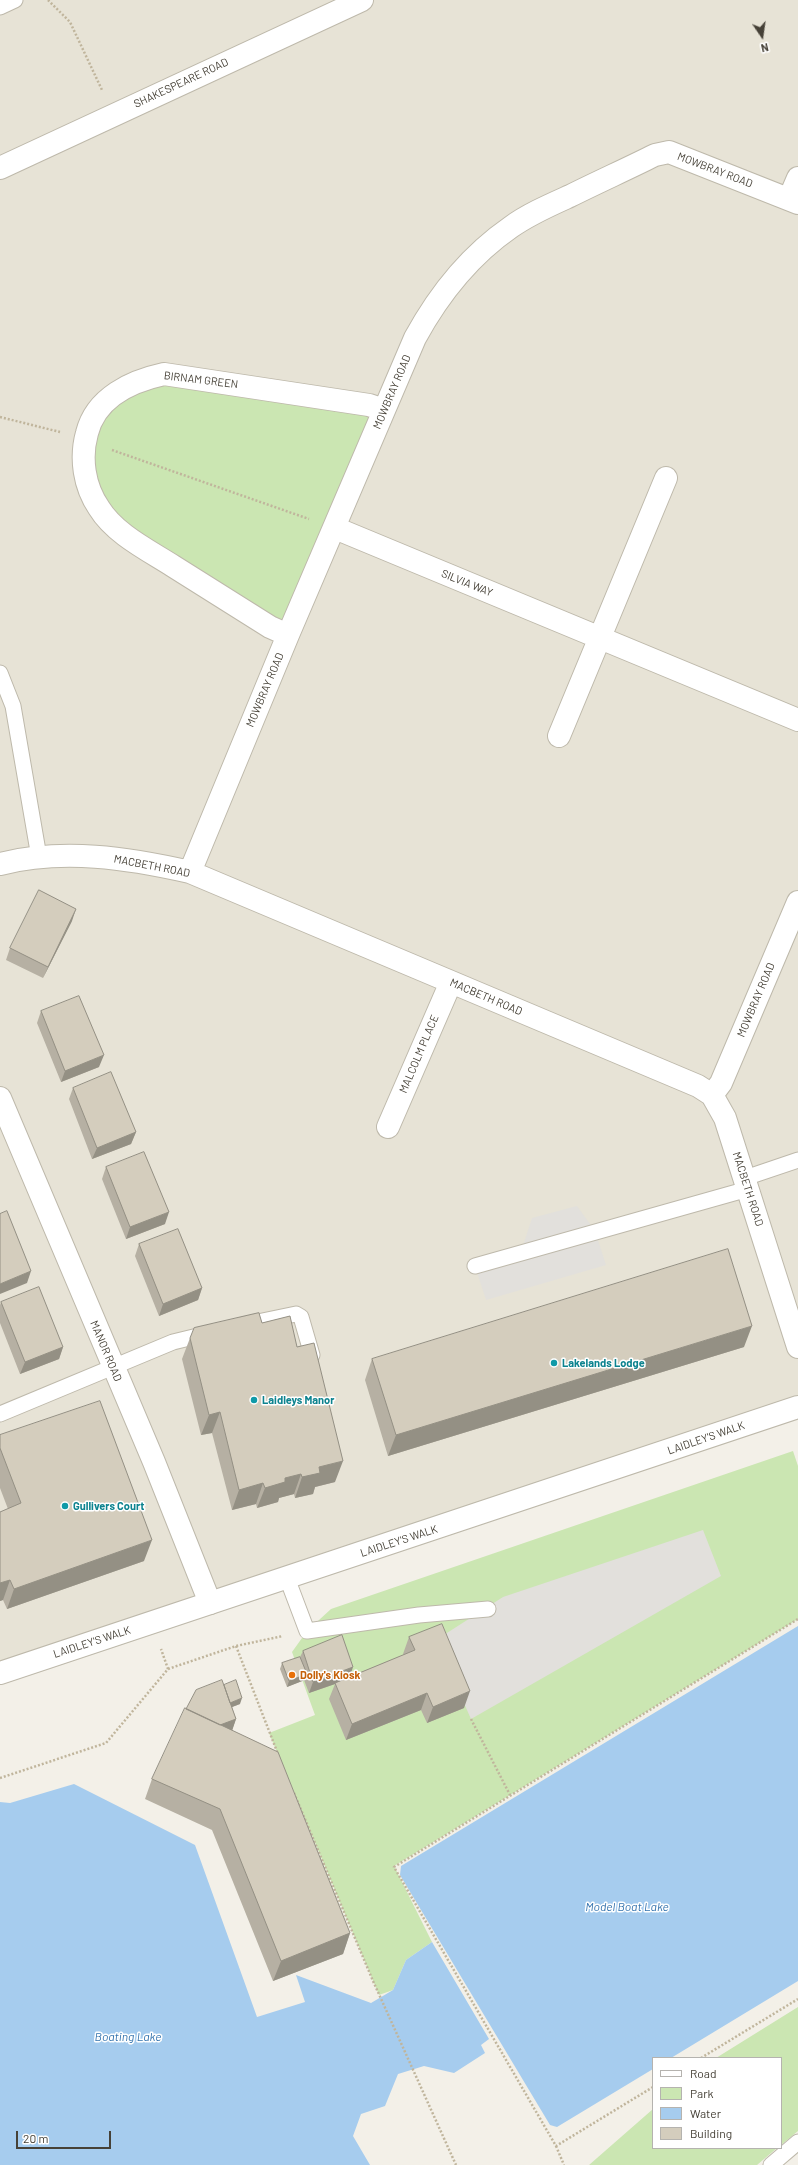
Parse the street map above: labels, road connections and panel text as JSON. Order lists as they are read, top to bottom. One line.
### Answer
{"streets":{"street":["SHAKESPEARE ROAD","MOWBRAY ROAD","BIRNAM GREEN","SILVIA WAY","MACBETH ROAD","MALCOLM PLACE","MANOR ROAD","LAIDLEY'S WALK"]},"crossings":[["MOWBRAY ROAD","BIRNAM GREEN"],["MOWBRAY ROAD","SILVIA WAY"],["MOWBRAY ROAD","MACBETH ROAD"],["MACBETH ROAD","MALCOLM PLACE"],["MANOR ROAD","LAIDLEY'S WALK"]],"water":["Model Boat Lake","Boating Lake"],"places":["Lakelands Lodge","Laidleys Manor","Gullivers Court","Dolly's Kiosk"],"legend":["Road","Park","Water","Building"],"scale_bar":"20 m","north":"bottom"}
